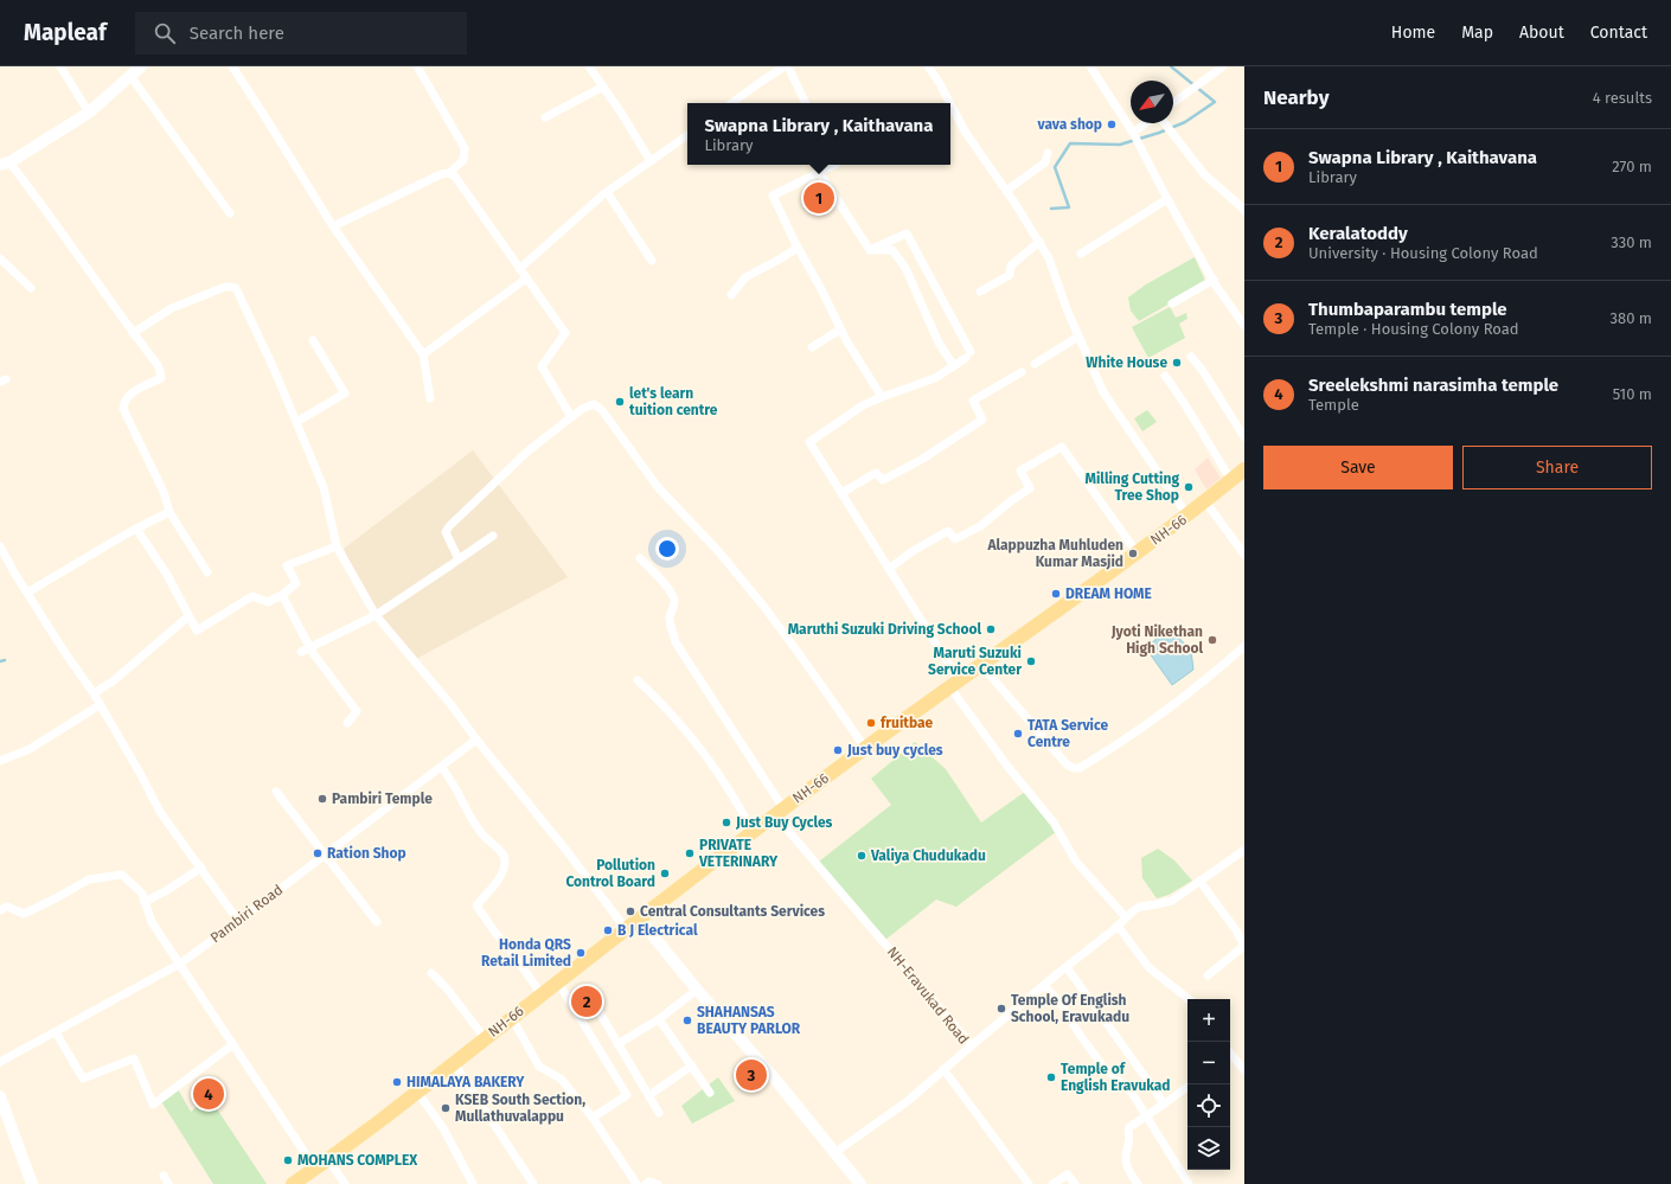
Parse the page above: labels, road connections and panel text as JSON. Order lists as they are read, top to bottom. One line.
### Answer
{"streets":{"main road":["NH-66"],"street":["Pambiri Road","NH-Eravukad Road"]},"crossings":[["NH-66","NH-Eravukad Road"]],"places":["vava shop","White House","let's learn tuition centre","Milling Cutting Tree Shop","Alappuzha Muhluden Kumar Masjid","DREAM HOME","Maruthi Suzuki Driving School","Jyoti Nikethan High School","Maruti Suzuki Service Center","fruitbae","TATA Service Centre","Just buy cycles","Pambiri Temple","Just Buy Cycles","Ration Shop","PRIVATE VETERINARY","Valiya Chudukadu","Pollution Control Board","Central Consultants Services","B J Electrical","Honda QRS Retail Limited","Temple Of English School, Eravukadu","SHAHANSAS BEAUTY PARLOR","Temple of English Eravukad","HIMALAYA BAKERY","KSEB South Section, Mullathuvalappu","MOHANS COMPLEX"],"north":"bottom left","page":{"header":"Mapleaf","search":"Search here","nav":["Home","Map","About","Contact"],"heading":["Nearby","4 results"],"popup":["Swapna Library , Kaithavana","Library"],"list":[{"mark":"1","name":"Swapna Library , Kaithavana","note":"Library","value":"270 m"},{"mark":"2","name":"Keralatoddy","note":"University · Housing Colony Road","value":"330 m"},{"mark":"3","name":"Thumbaparambu temple","note":"Temple · Housing Colony Road","value":"380 m"},{"mark":"4","name":"Sreelekshmi narasimha temple","note":"Temple","value":"510 m"}],"pins":["1","2","3","4"],"buttons":["Save","Share"],"map_buttons":["+","−"]}}
